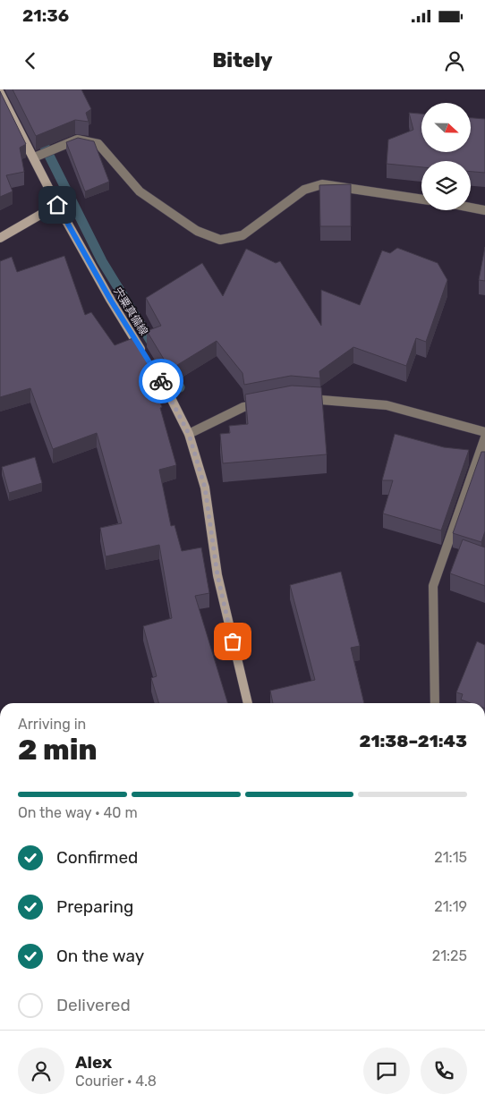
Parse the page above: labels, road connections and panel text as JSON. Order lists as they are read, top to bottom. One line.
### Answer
{"streets":{"main road":["宍粟真備線"]},"north":"right","page":{"status":"21:36","header":"Bitely","heading":["2 min","Arriving in","21:38–21:43"],"panel":["Alex","Courier · 4.8"],"bar":"On the way · 40 m","list":[["Confirmed","21:15"],["Preparing","21:19"],["On the way","21:25"],"Delivered"]}}
